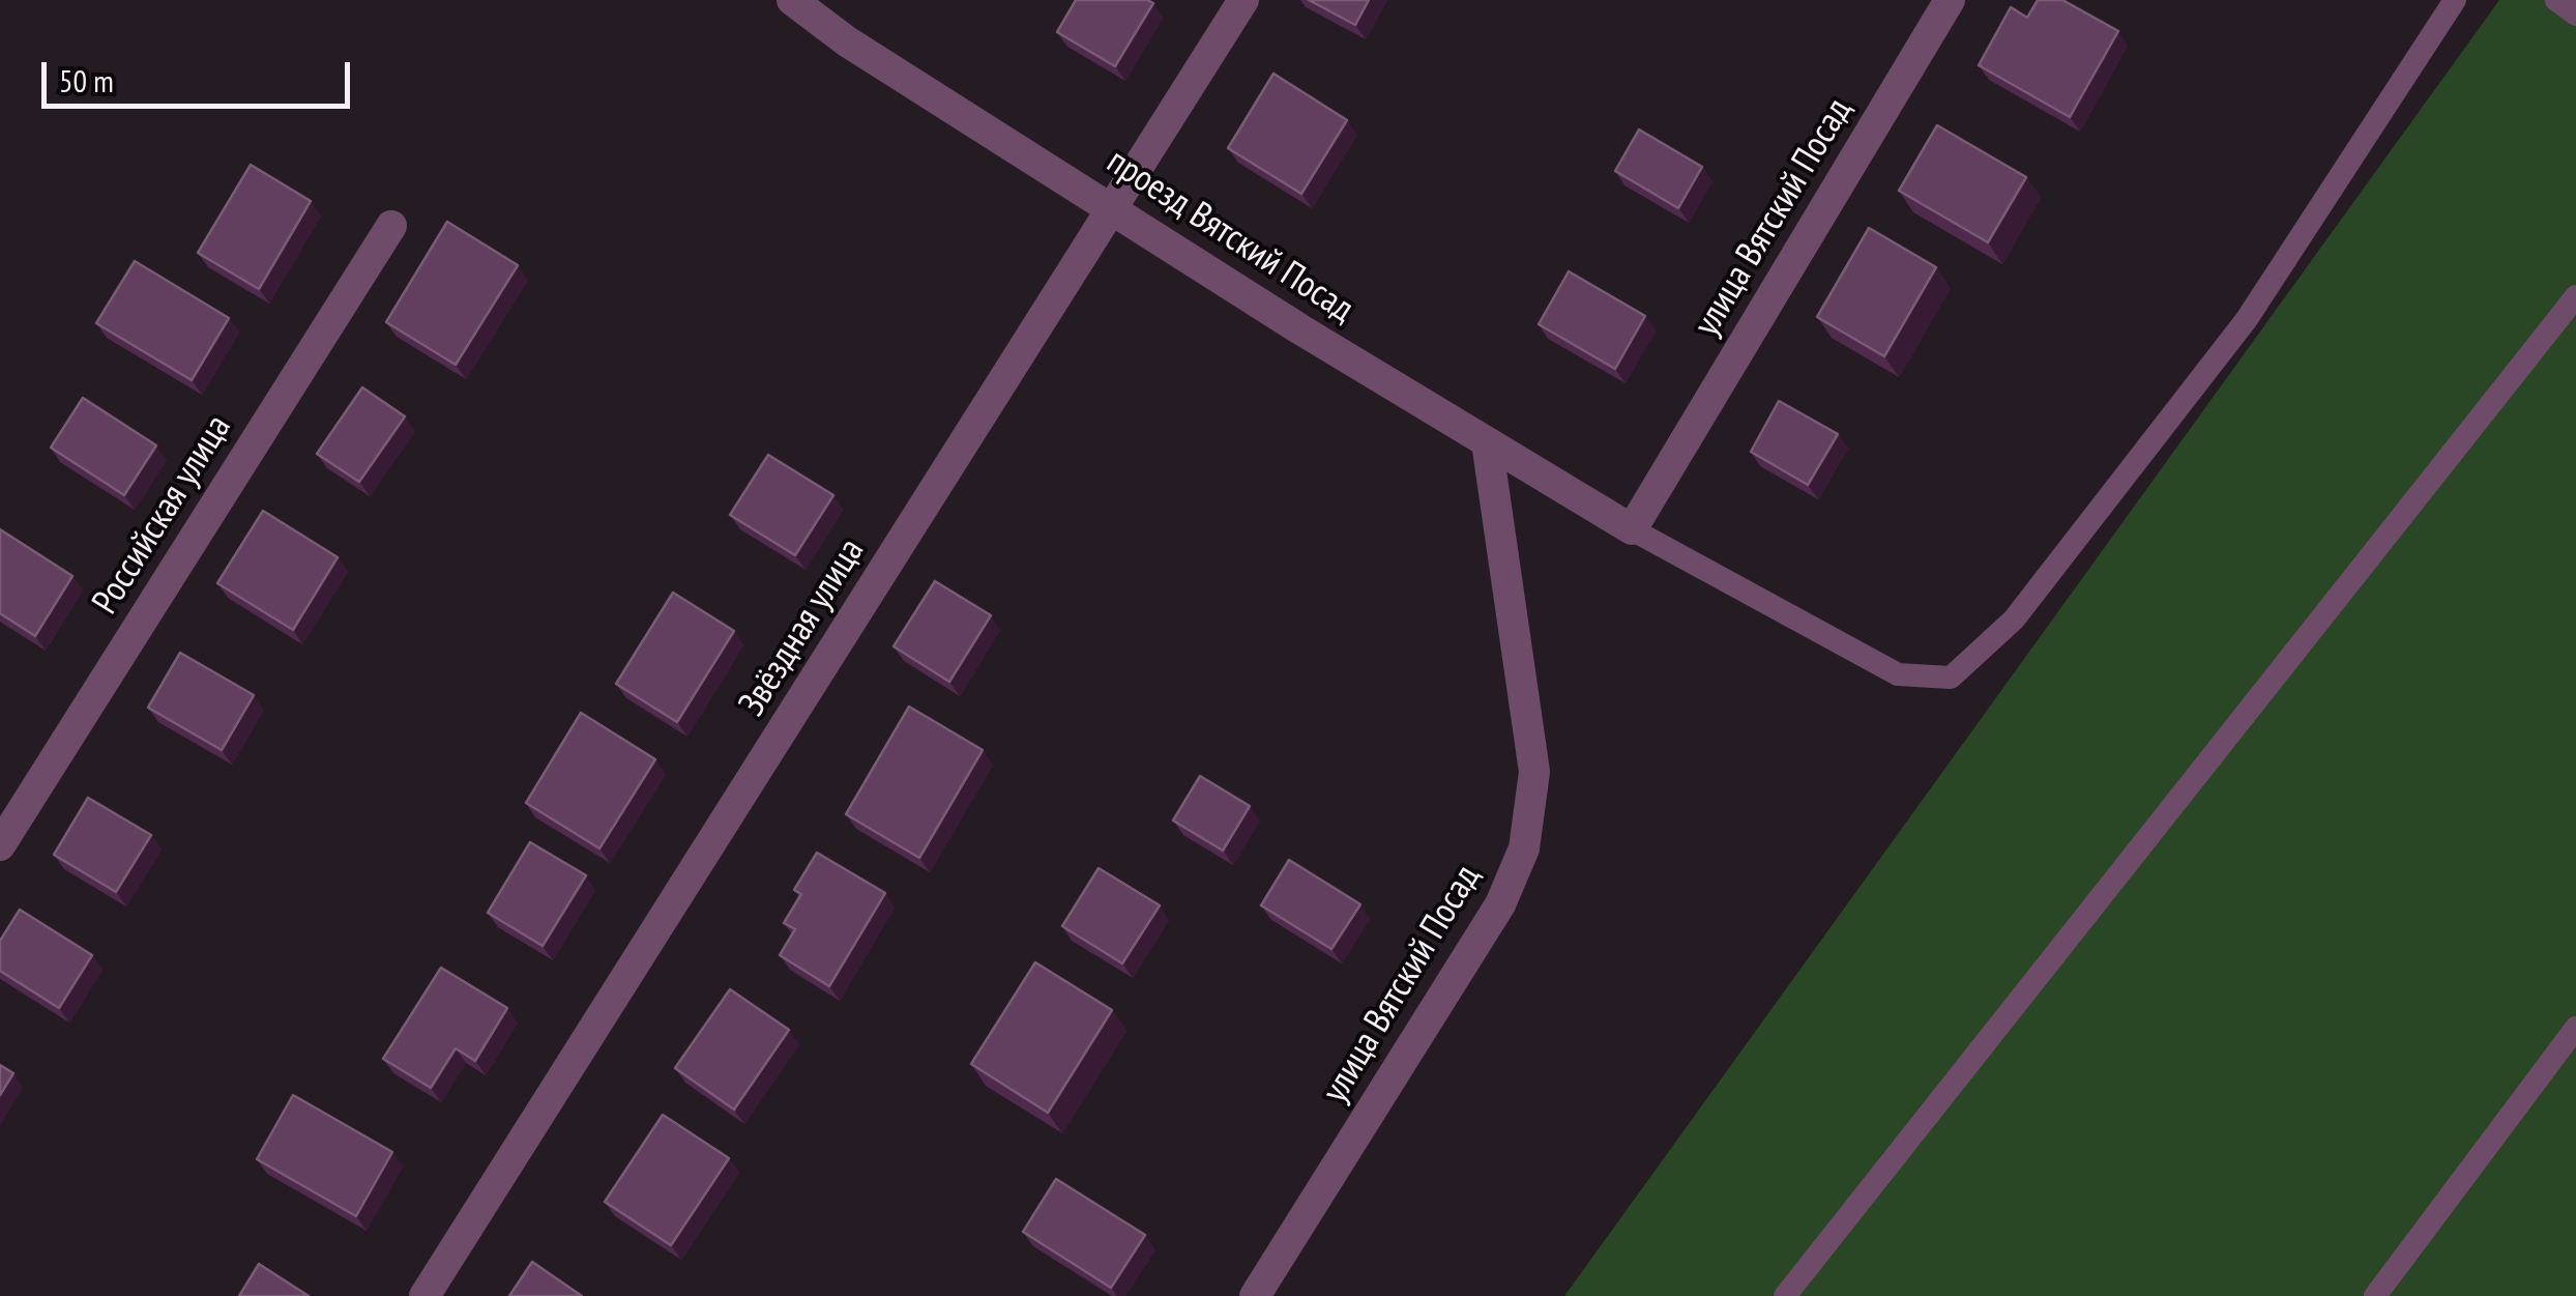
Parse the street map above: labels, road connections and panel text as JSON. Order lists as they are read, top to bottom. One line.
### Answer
{"streets":{"street":["улица Вятский Посад","проезд Вятский Посад","Российская улица","Звёздная улица"]},"crossings":[["улица Вятский Посад","проезд Вятский Посад"],["проезд Вятский Посад","Звёздная улица"]],"scale_bar":"50 m"}
